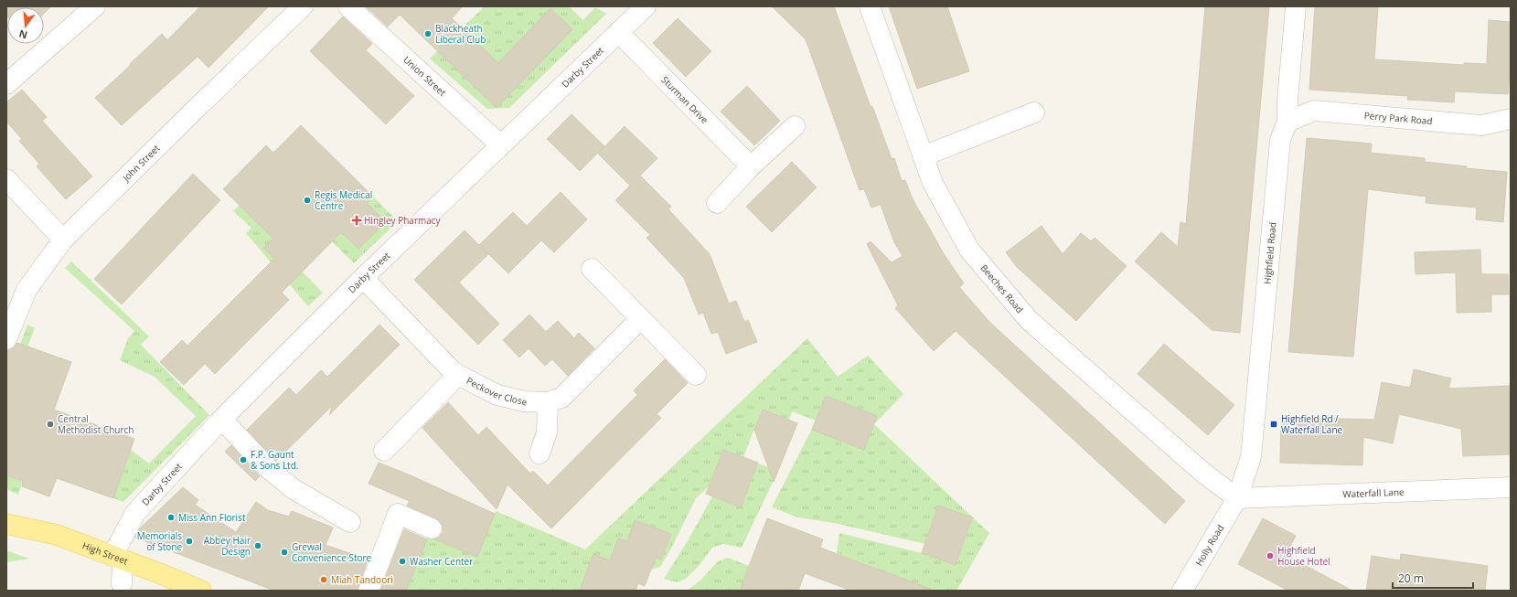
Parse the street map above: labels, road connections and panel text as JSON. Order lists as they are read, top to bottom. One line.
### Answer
{"streets":{"main road":["High Street"],"street":["Darby Street","Union Street","Sturman Drive","Perry Park Road","John Street","Highfield Road","Beeches Road","Peckover Close","Waterfall Lane","Holly Road"]},"crossings":[["Darby Street","Union Street"],["Darby Street","Sturman Drive"],["Darby Street","Peckover Close"],["Darby Street","High Street"],["Perry Park Road","Highfield Road"],["Highfield Road","Beeches Road"],["Highfield Road","Waterfall Lane"],["Highfield Road","Holly Road"],["Beeches Road","Waterfall Lane"],["Beeches Road","Holly Road"],["Waterfall Lane","Holly Road"]],"places":{"other":["Blackheath Liberal Club","Regis Medical Centre","Central Methodist Church","F.P. Gaunt & Sons Ltd.","Miss Ann Florist","Memorials of Stone","Abbey Hair Design","Grewal Convenience Store","Highfield House Hotel","Washer Center","Miah Tandoori"],"health":["Hingley Pharmacy"],"transit":["Highfield Rd / Waterfall Lane"]},"scale_bar":"20 m","north":"bottom"}
